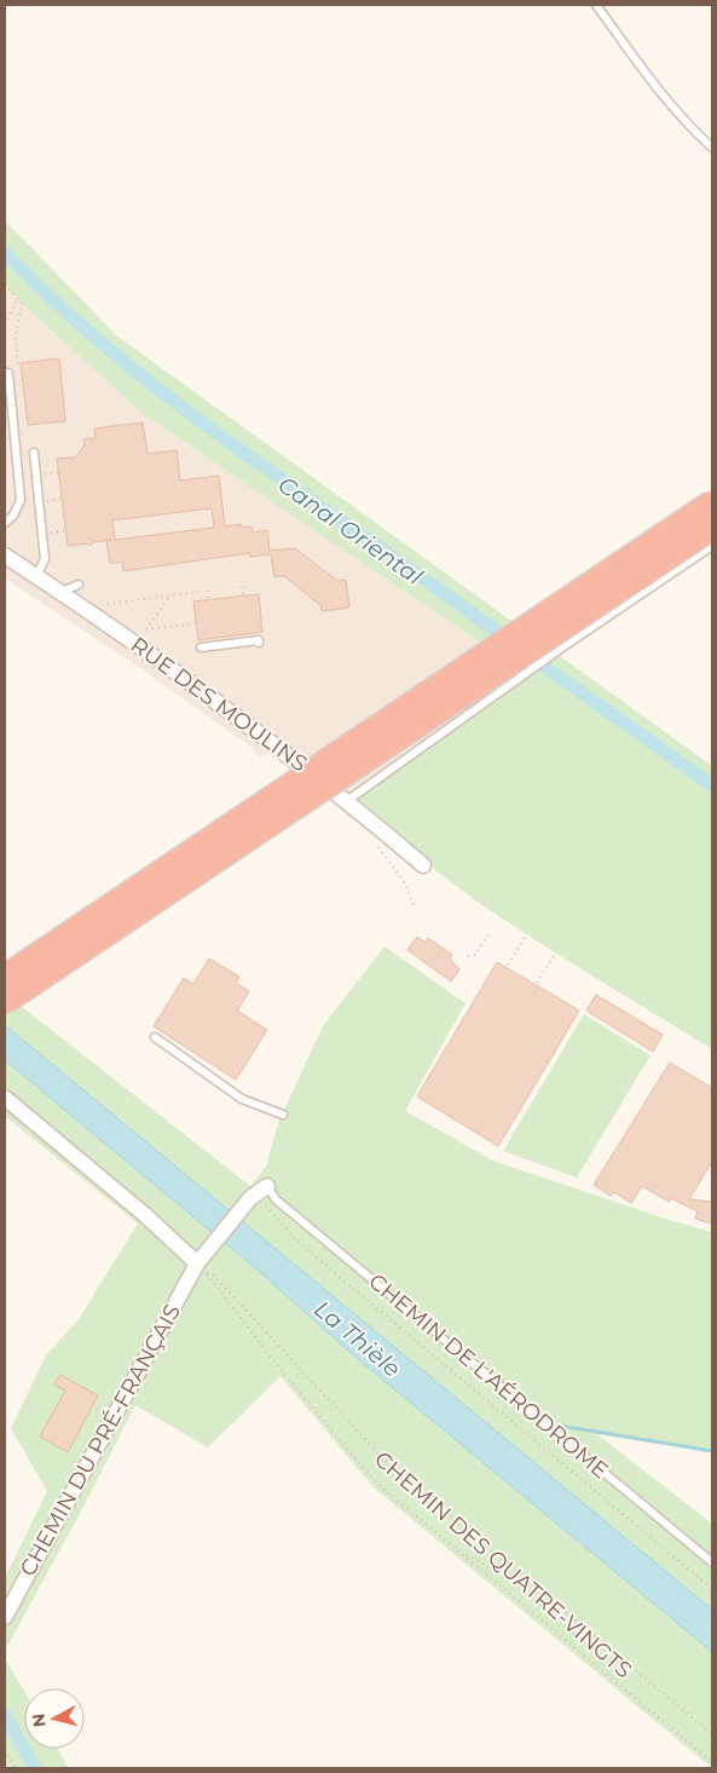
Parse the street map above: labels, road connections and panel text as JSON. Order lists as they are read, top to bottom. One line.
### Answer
{"streets":{"street":["RUE DES MOULINS","CHEMIN DU PRÉ-FRANÇAIS"],"lane":["CHEMIN DE L'AÉRODROME"],"path":["CHEMIN DES QUATRE-VINGTS"]},"crossings":[["CHEMIN DE L'AÉRODROME","CHEMIN DU PRÉ-FRANÇAIS"],["CHEMIN DU PRÉ-FRANÇAIS","CHEMIN DES QUATRE-VINGTS"]],"water":["Canal Oriental","La Thièle"],"north":"left"}
